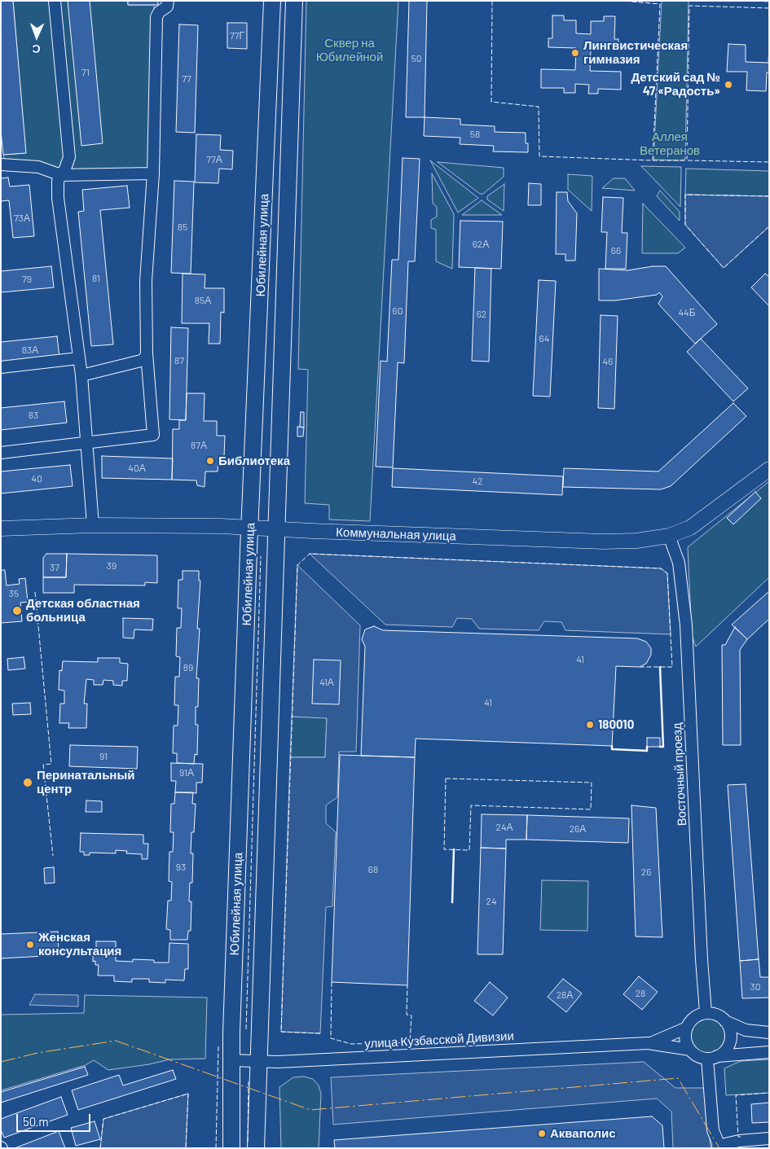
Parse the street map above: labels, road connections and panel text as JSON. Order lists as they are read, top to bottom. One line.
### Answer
{"streets":{"highway":["Юбилейная улица"],"main road":["Коммунальная улица"],"street":["Восточный проезд","улица Кузбасской Дивизии"]},"crossings":[["Юбилейная улица","Коммунальная улица"],["Юбилейная улица","улица Кузбасской Дивизии"],["Коммунальная улица","Восточный проезд"],["Восточный проезд","улица Кузбасской Дивизии"]],"parks":["Сквер на Юбилейной","Аллея Ветеранов"],"places":["Лингвистическая гимназия","Детский сад № 47 «Радость»","Библиотека","Детская областная больница","180010","Перинатальный центр","Женская консультация","Акваполис"],"house_numbers":["77Г","50","71","77","58","77А","73А","85","62А","66","81","79","85А","60","44Б","62","64","83А","87","46","83","87А","40А","40","42","39","37","35","41","89","41А","41","91","91А","24А","26А","93","68","26","24","30","28","28А"],"scale_bar":"50 m","north":"bottom"}
